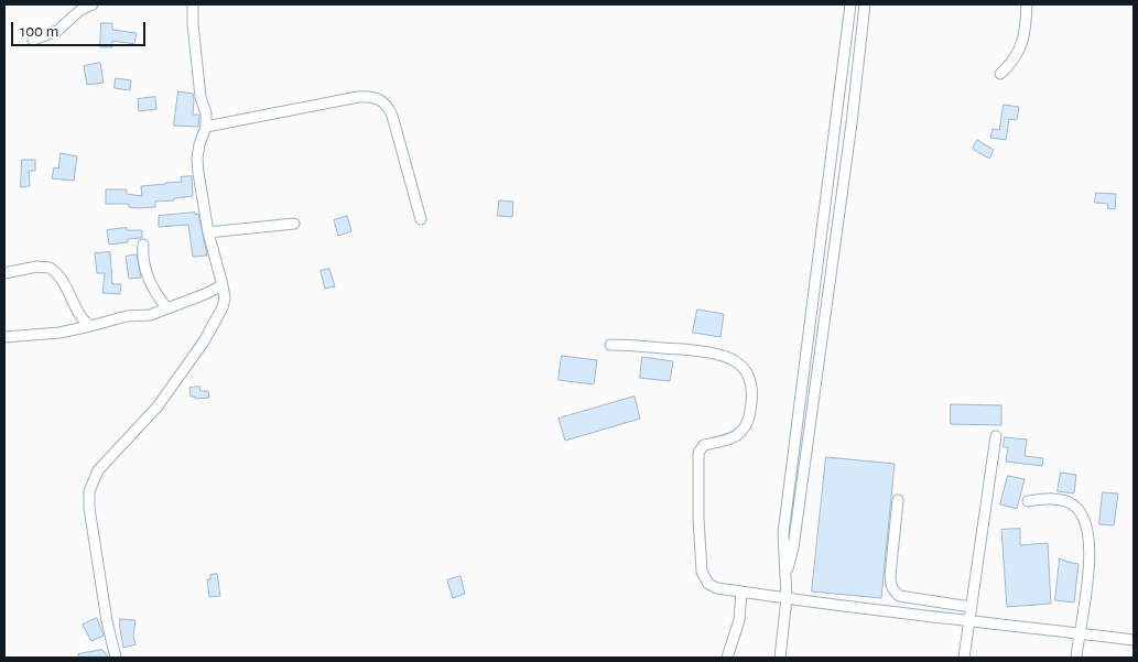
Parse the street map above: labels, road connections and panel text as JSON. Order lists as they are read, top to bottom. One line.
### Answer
{"scale_bar":"100 m"}
